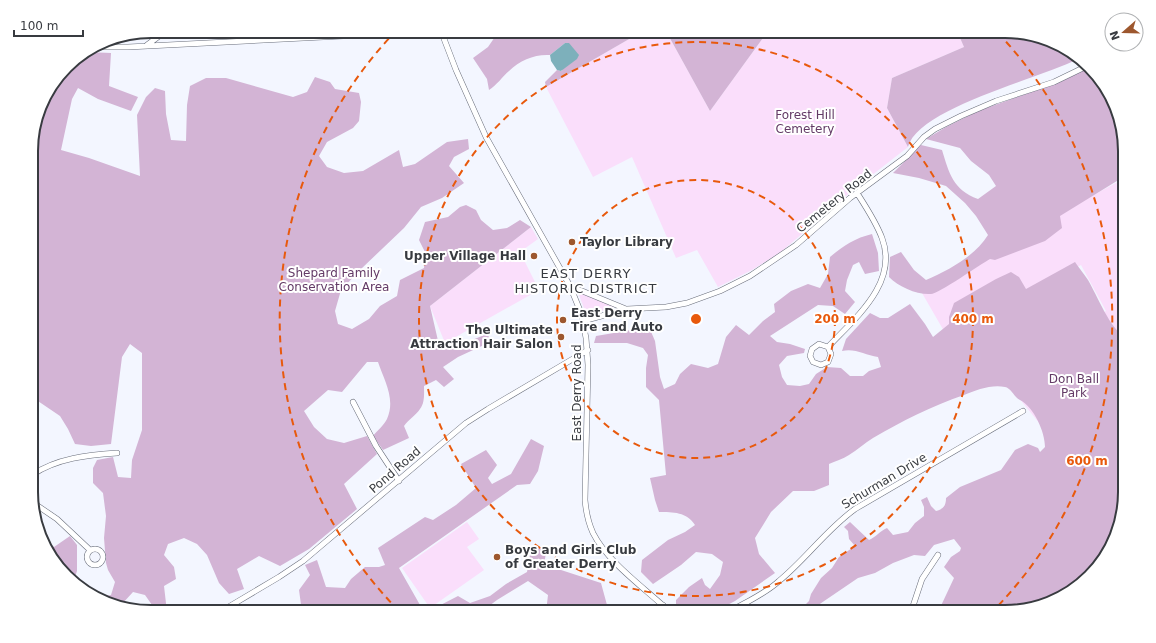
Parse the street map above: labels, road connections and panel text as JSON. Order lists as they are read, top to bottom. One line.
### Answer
{"streets":{"street":["Cemetery Road","East Derry Road","Pond Road","Schurman Drive"]},"crossings":[["Cemetery Road","East Derry Road"],["East Derry Road","Pond Road"]],"districts":["EAST DERRY HISTORIC DISTRICT"],"parks":["Forest Hill Cemetery","Shepard Family Conservation Area","Don Ball Park"],"places":["Taylor Library","Upper Village Hall","East Derry Tire and Auto","The Ultimate Attraction Hair Salon","Boys and Girls Club of Greater Derry"],"scale_bar":"100 m","north":"left","rings":["200 m","400 m","600 m"]}
